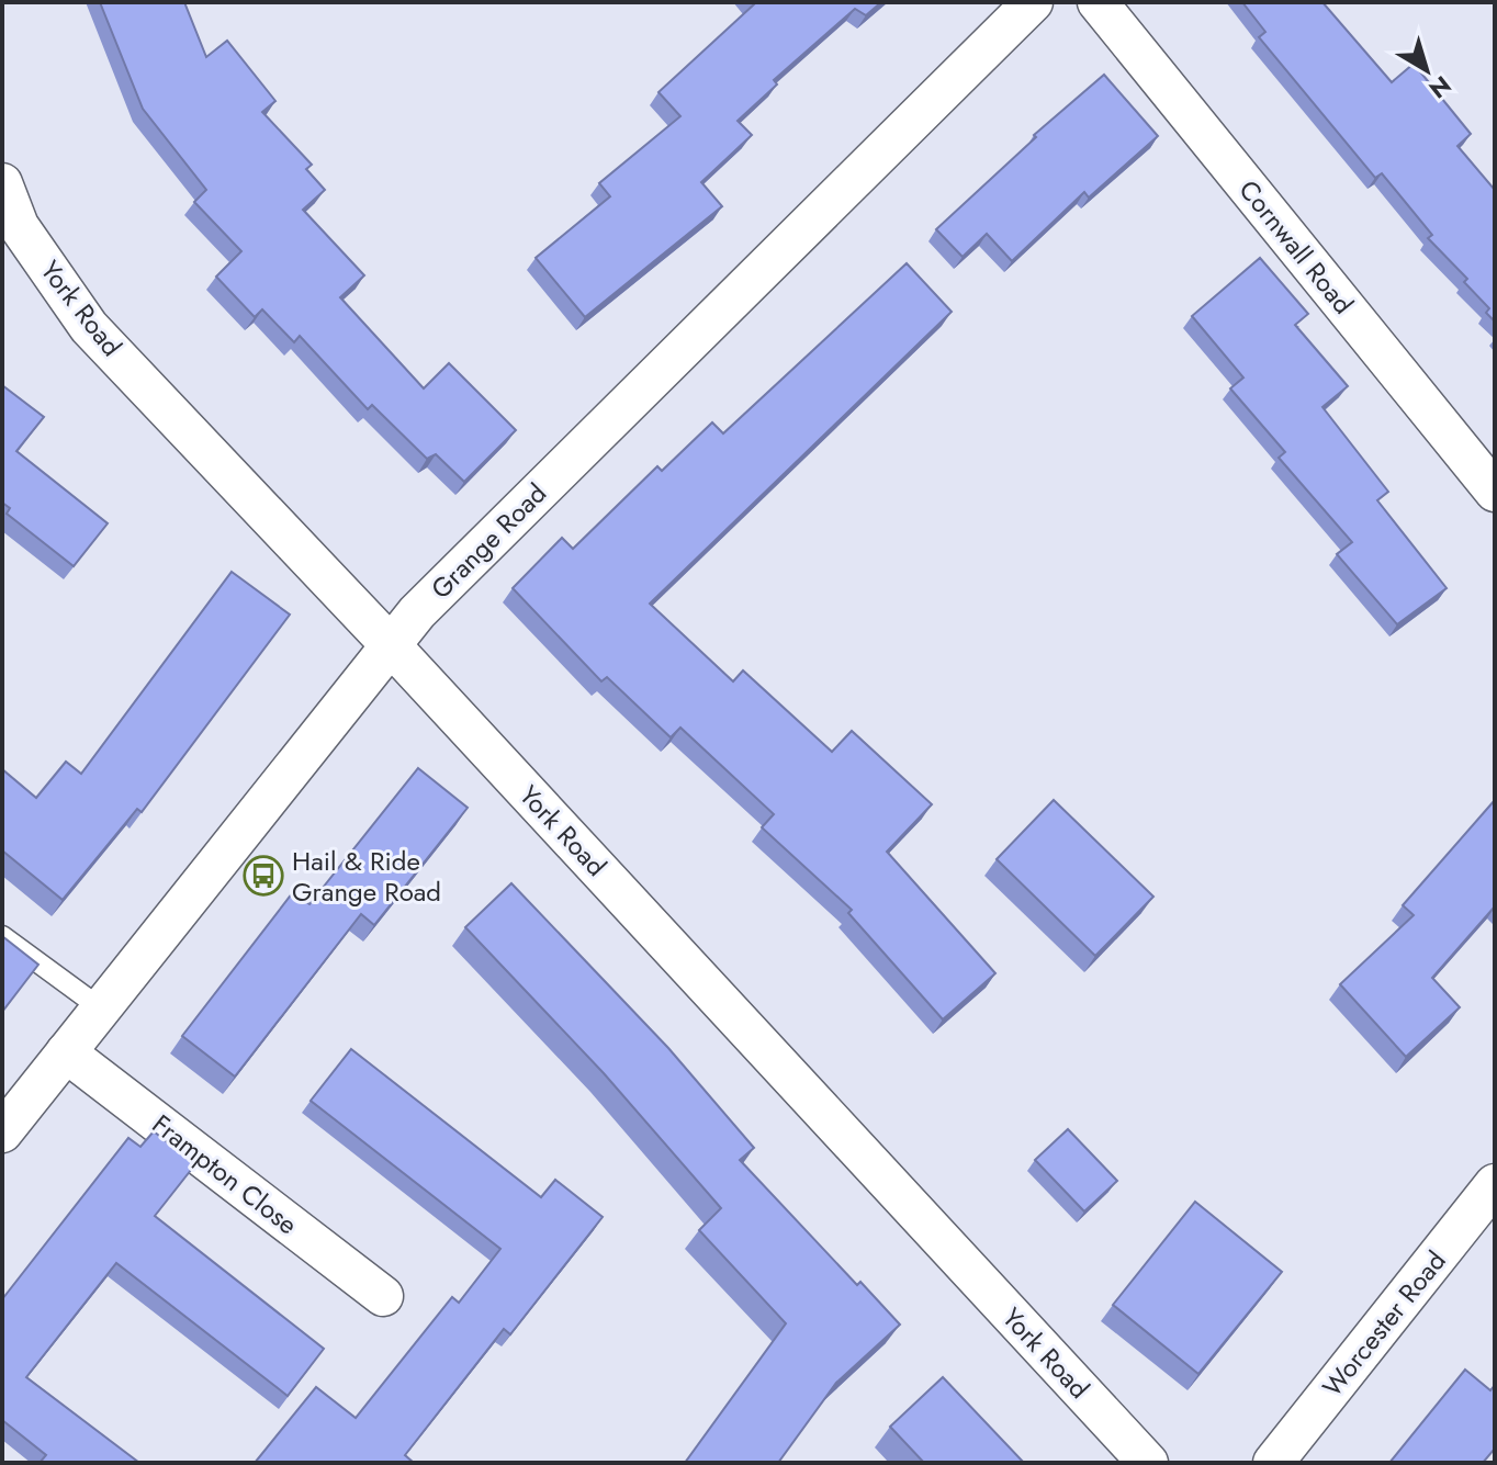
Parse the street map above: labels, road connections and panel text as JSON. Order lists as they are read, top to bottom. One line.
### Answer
{"streets":{"street":["Cornwall Road","York Road","Grange Road","Frampton Close","Worcester Road"]},"crossings":[["York Road","Grange Road"],["Grange Road","Frampton Close"]],"places":{"bus stop":["Hail & Ride Grange Road"]},"north":"bottom right"}
